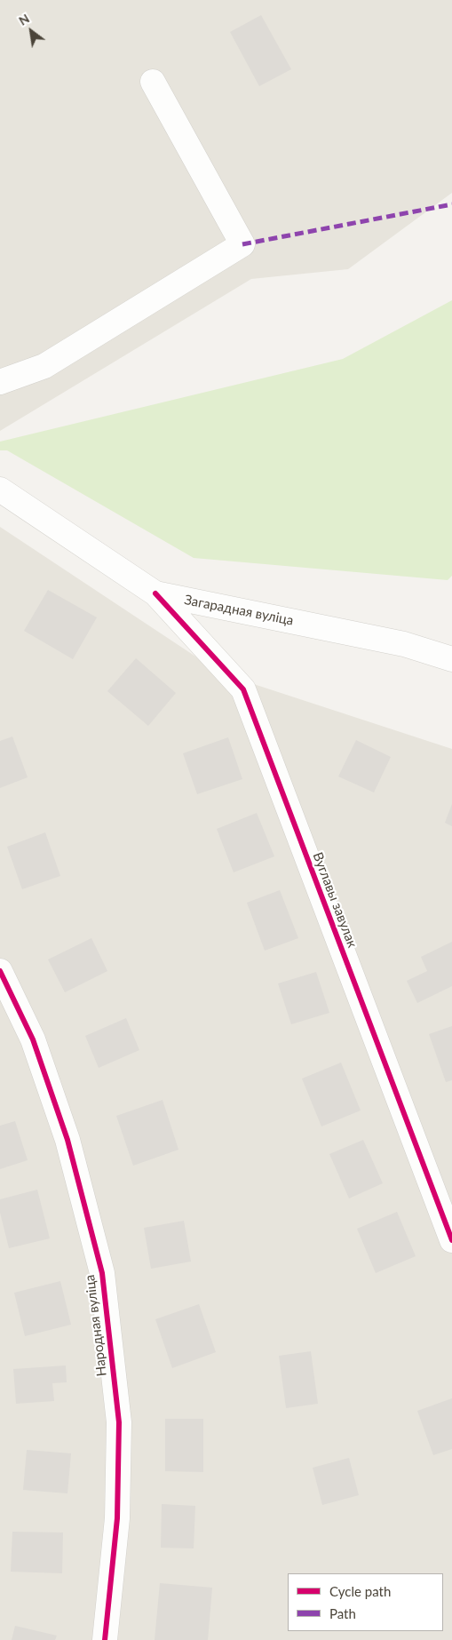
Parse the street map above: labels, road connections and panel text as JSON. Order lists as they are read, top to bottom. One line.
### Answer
{"streets":{"street":["Загарадная вуліца","Вуглавы завулак","Народная вуліца"]},"crossings":[["Загарадная вуліца","Вуглавы завулак"]],"legend":["Cycle path","Path"],"north":"top left"}
